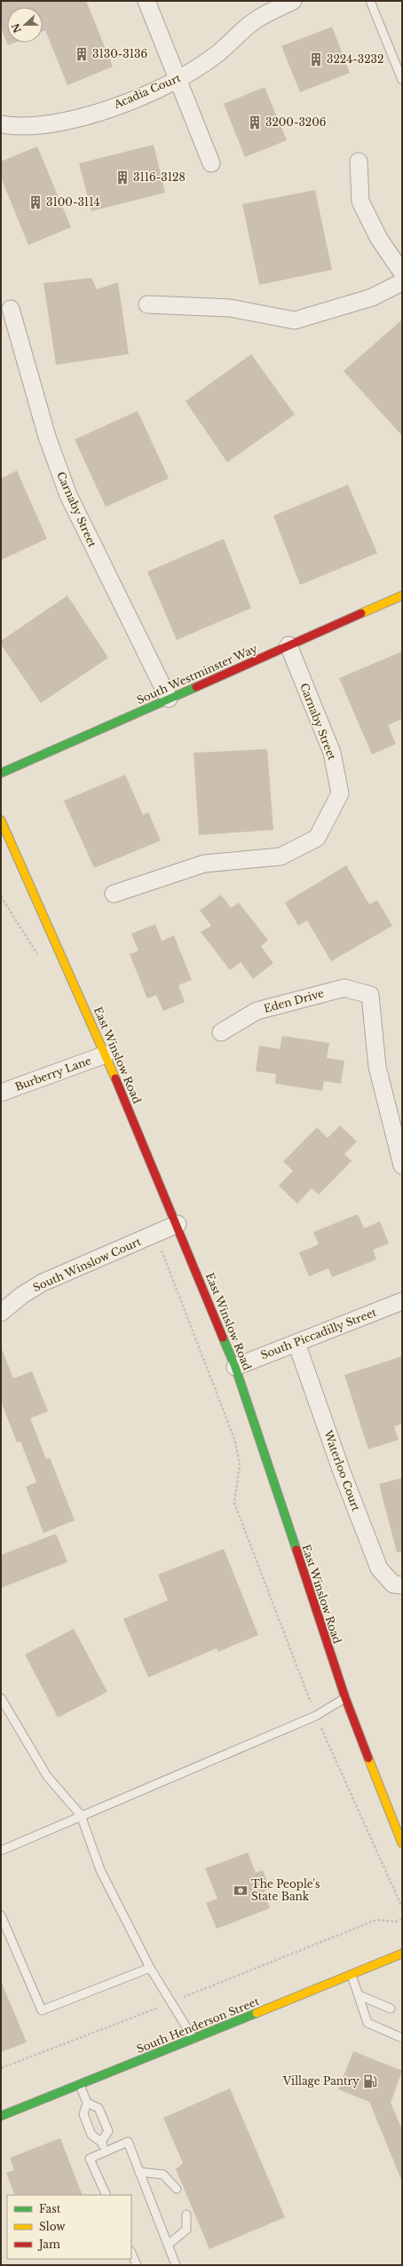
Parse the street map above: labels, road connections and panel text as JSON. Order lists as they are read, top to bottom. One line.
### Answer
{"streets":{"main road":["South Westminster Way","East Winslow Road","South Henderson Street"],"street":["Acadia Court","Carnaby Street","Eden Drive","Burberry Lane","South Winslow Court","South Piccadilly Street","Waterloo Court"]},"crossings":[["Carnaby Street","South Westminster Way"],["East Winslow Road","Burberry Lane"],["East Winslow Road","South Winslow Court"],["East Winslow Road","South Piccadilly Street"],["South Piccadilly Street","Waterloo Court"]],"places":{"building":["3130-3136","3224-3232","3200-3206","3116-3128","3100-3114"],"bank":["The People's State Bank"],"fuel station":["Village Pantry"]},"legend":["Fast","Slow","Jam"],"north":"left"}
